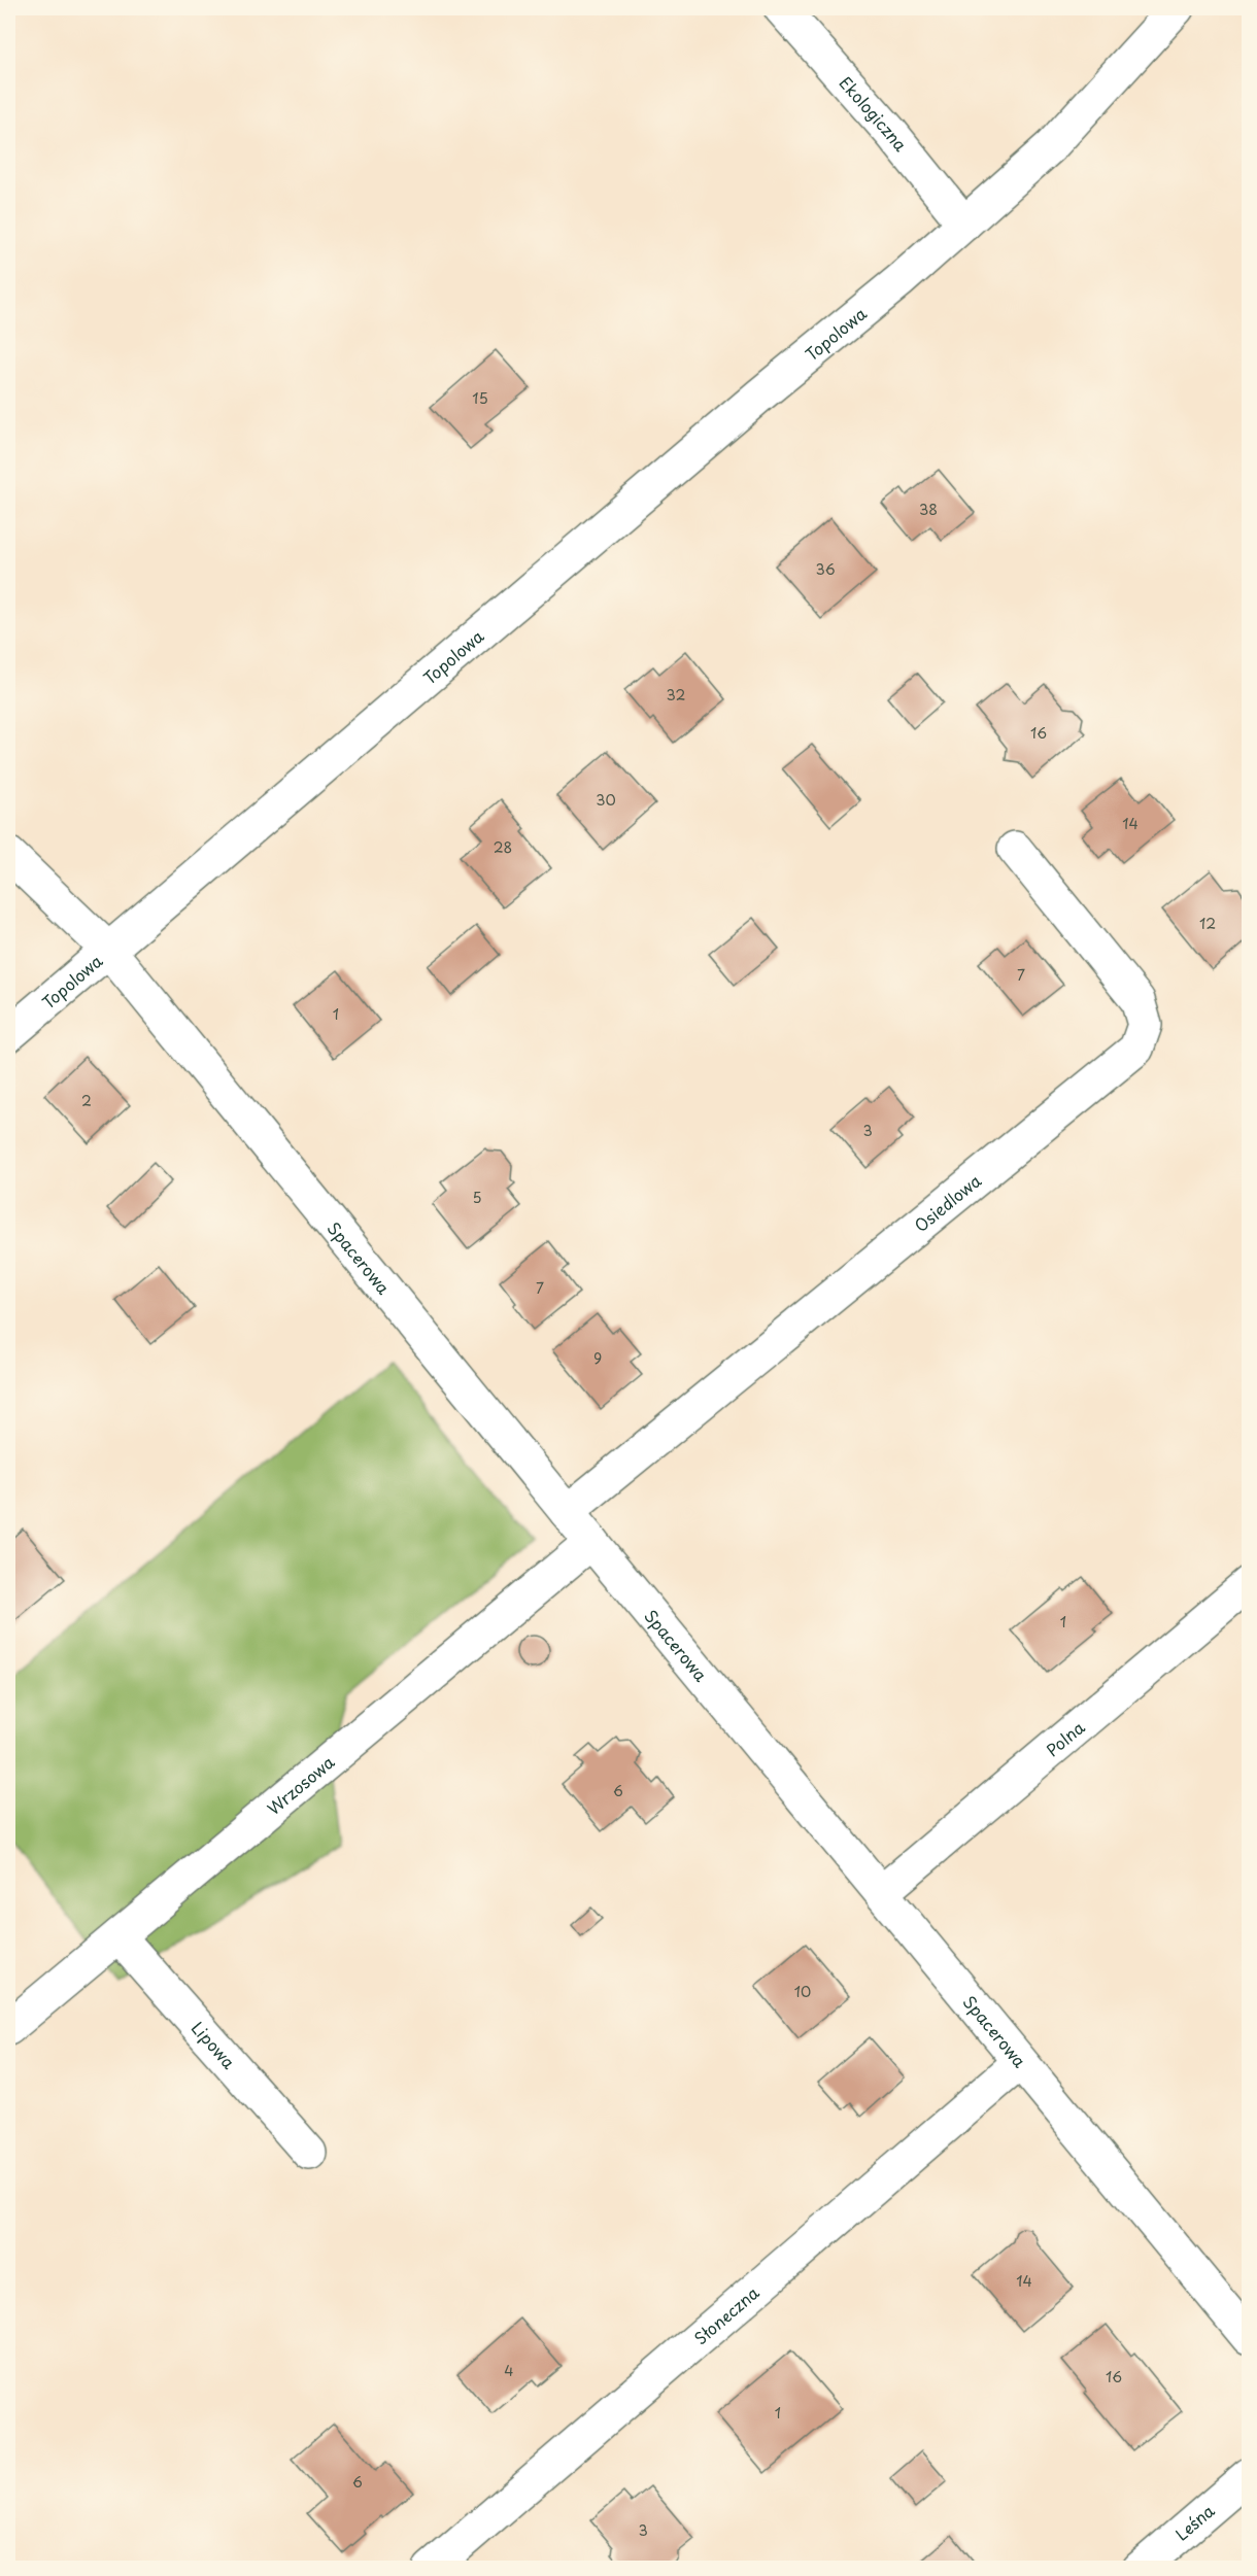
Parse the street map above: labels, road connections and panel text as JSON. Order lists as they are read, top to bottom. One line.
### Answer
{"streets":{"street":["Ekologiczna","Topolowa","Osiedlowa","Spacerowa","Polna","Wrzosowa","Lipowa","Słoneczna","Leśna"]},"crossings":[["Ekologiczna","Topolowa"],["Topolowa","Spacerowa"],["Osiedlowa","Spacerowa"],["Spacerowa","Polna"],["Spacerowa","Wrzosowa"],["Spacerowa","Słoneczna"],["Wrzosowa","Lipowa"]],"house_numbers":["15","38","36","32","16","30","14","28","12","7","1","2","3","5","7","9","1","6","10","14","4","16","1","6","3"]}
